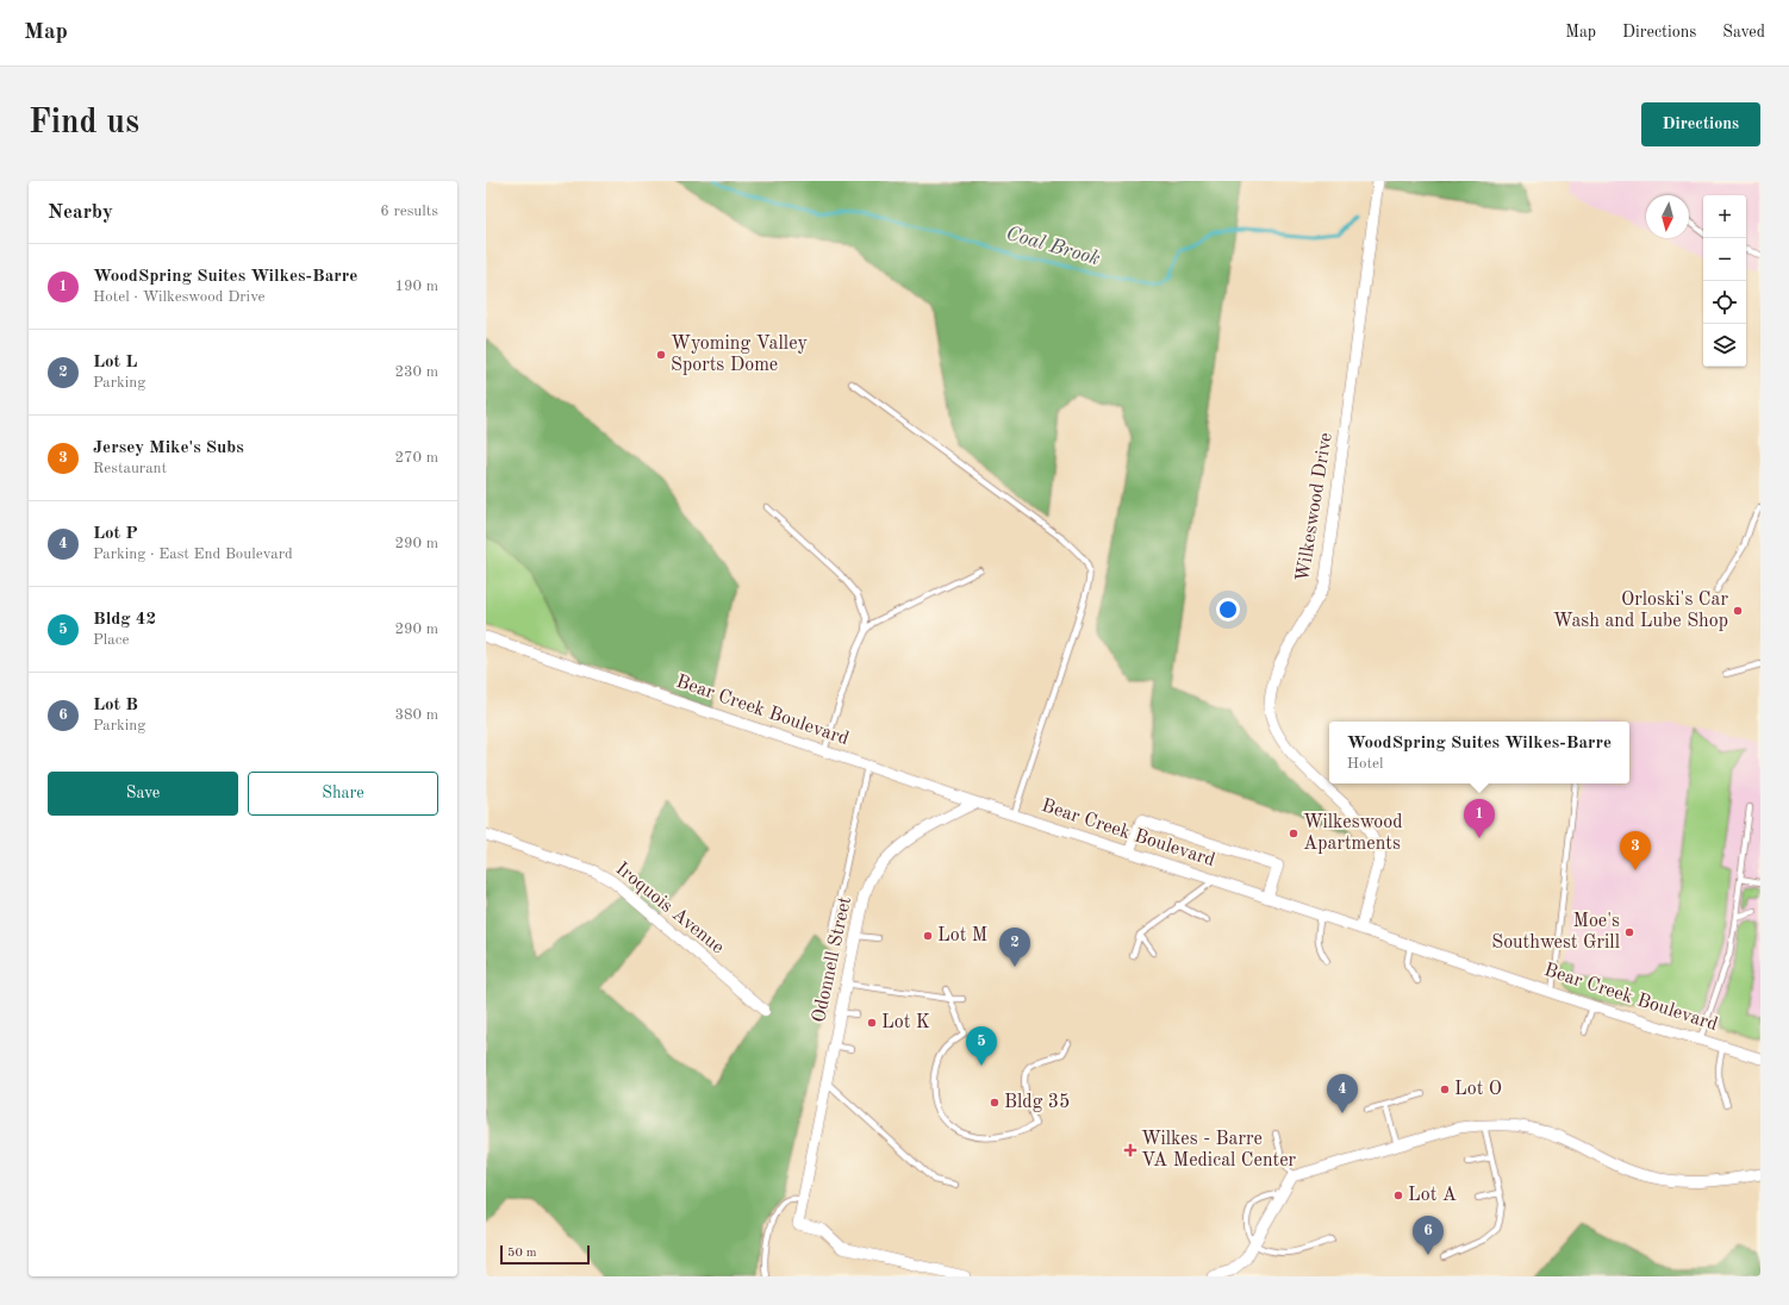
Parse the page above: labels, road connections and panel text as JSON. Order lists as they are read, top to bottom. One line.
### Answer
{"streets":{"street":["Wilkeswood Drive","Bear Creek Boulevard","Iroquois Avenue","Odonnell Street"]},"crossings":[["Wilkeswood Drive","Bear Creek Boulevard"],["Bear Creek Boulevard","Odonnell Street"]],"water":["Coal Brook"],"places":{"other":["Wyoming Valley Sports Dome","Orloski's Car Wash and Lube Shop","Wilkeswood Apartments","Moe's Southwest Grill","Lot M","Lot K","Lot O","Bldg 35","Lot A"],"health":["Wilkes - Barre VA Medical Center"]},"scale_bar":"50 m","north":"bottom","page":{"header":"Map","nav":["Map","Directions","Saved"],"buttons":["Directions",["Save","Share"]],"title":"Find us","heading":["Nearby","6 results"],"map_buttons":["+","−"],"list":[{"mark":"1","name":"WoodSpring Suites Wilkes-Barre","note":"Hotel · Wilkeswood Drive","value":"190 m"},{"mark":"2","name":"Lot L","note":"Parking","value":"230 m"},{"mark":"3","name":"Jersey Mike's Subs","note":"Restaurant","value":"270 m"},{"mark":"4","name":"Lot P","note":"Parking · East End Boulevard","value":"290 m"},{"mark":"5","name":"Bldg 42","note":"Place","value":"290 m"},{"mark":"6","name":"Lot B","note":"Parking","value":"380 m"}],"popup":["WoodSpring Suites Wilkes-Barre","Hotel"],"pins":["1","3","2","5","4","6"],"scale":"50 m"}}
